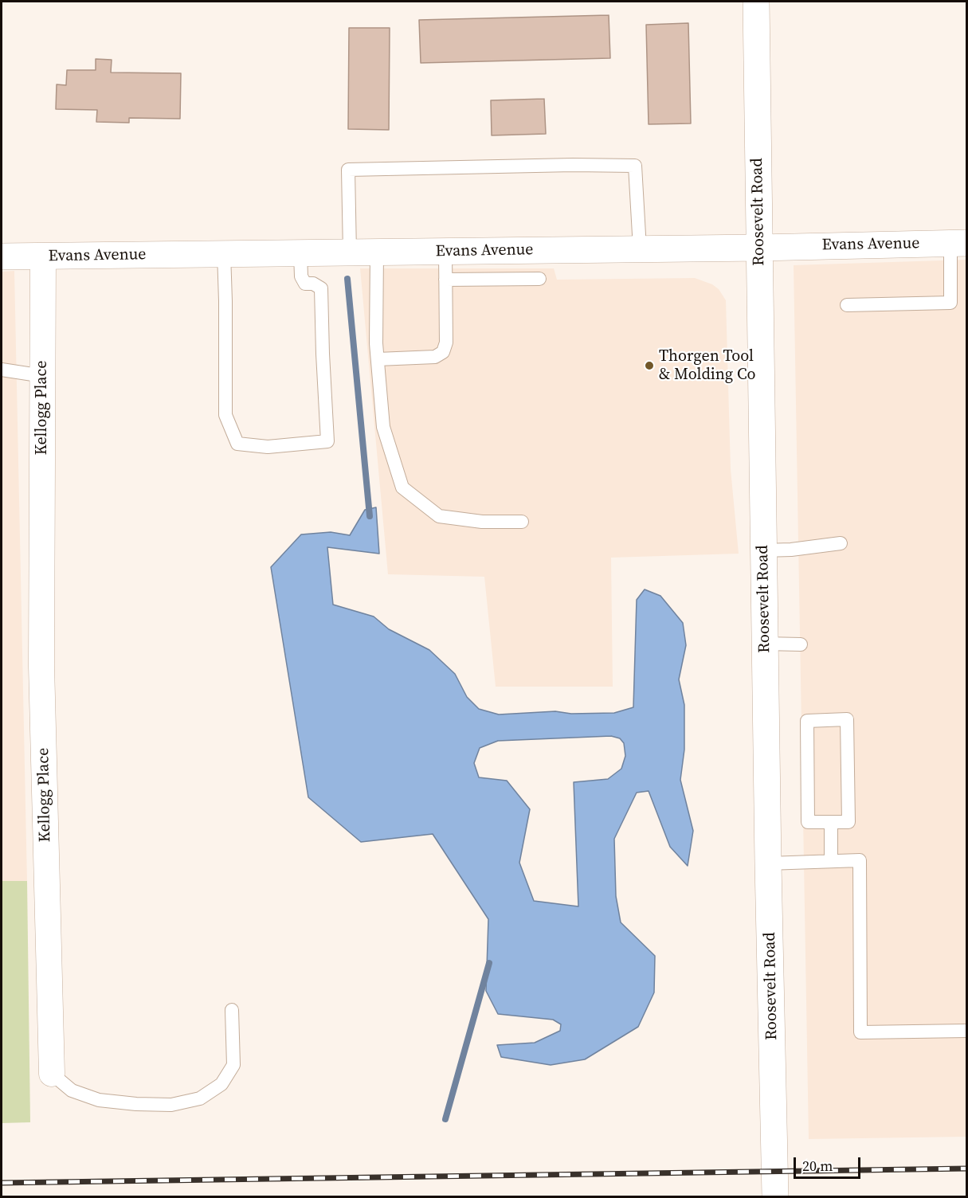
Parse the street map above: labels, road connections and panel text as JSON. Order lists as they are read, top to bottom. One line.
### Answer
{"streets":{"street":["Roosevelt Road","Evans Avenue","Kellogg Place"]},"crossings":[["Roosevelt Road","Evans Avenue"],["Evans Avenue","Kellogg Place"]],"places":["Thorgen Tool & Molding Co"],"scale_bar":"20 m"}
